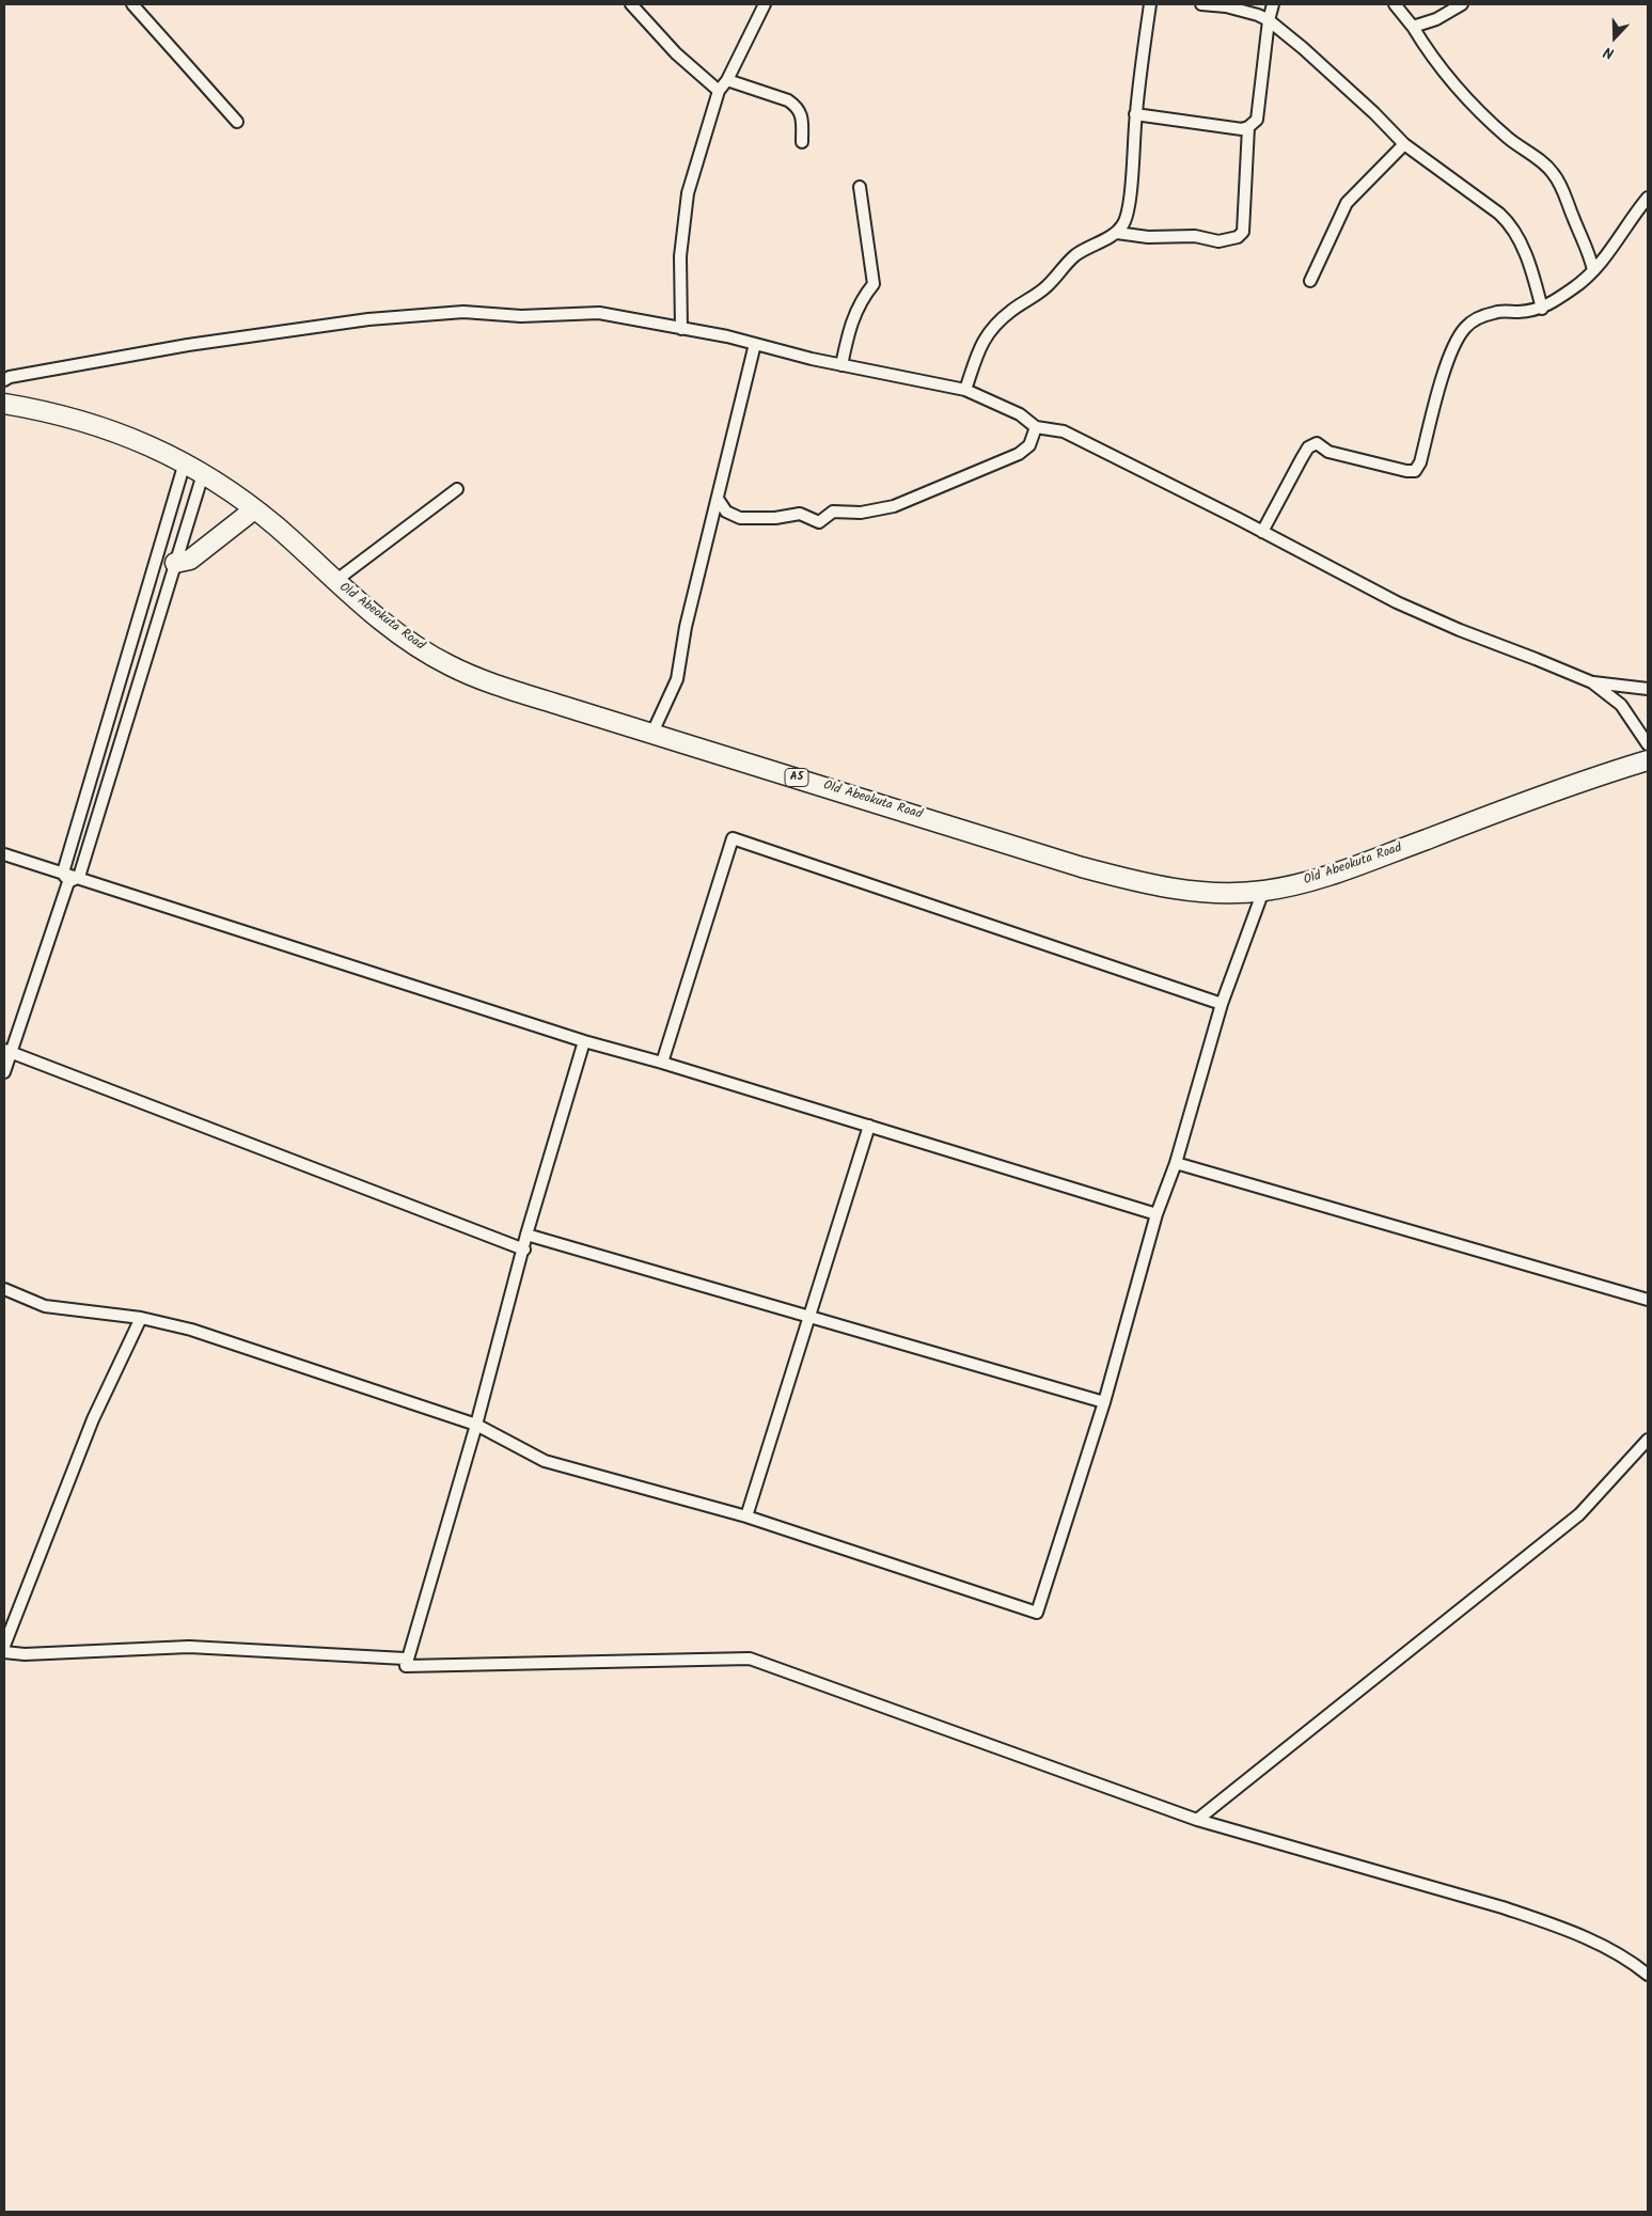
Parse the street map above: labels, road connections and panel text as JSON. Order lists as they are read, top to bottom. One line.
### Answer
{"streets":{"highway":["Old Abeokuta Road","A5"]},"north":"bottom"}
